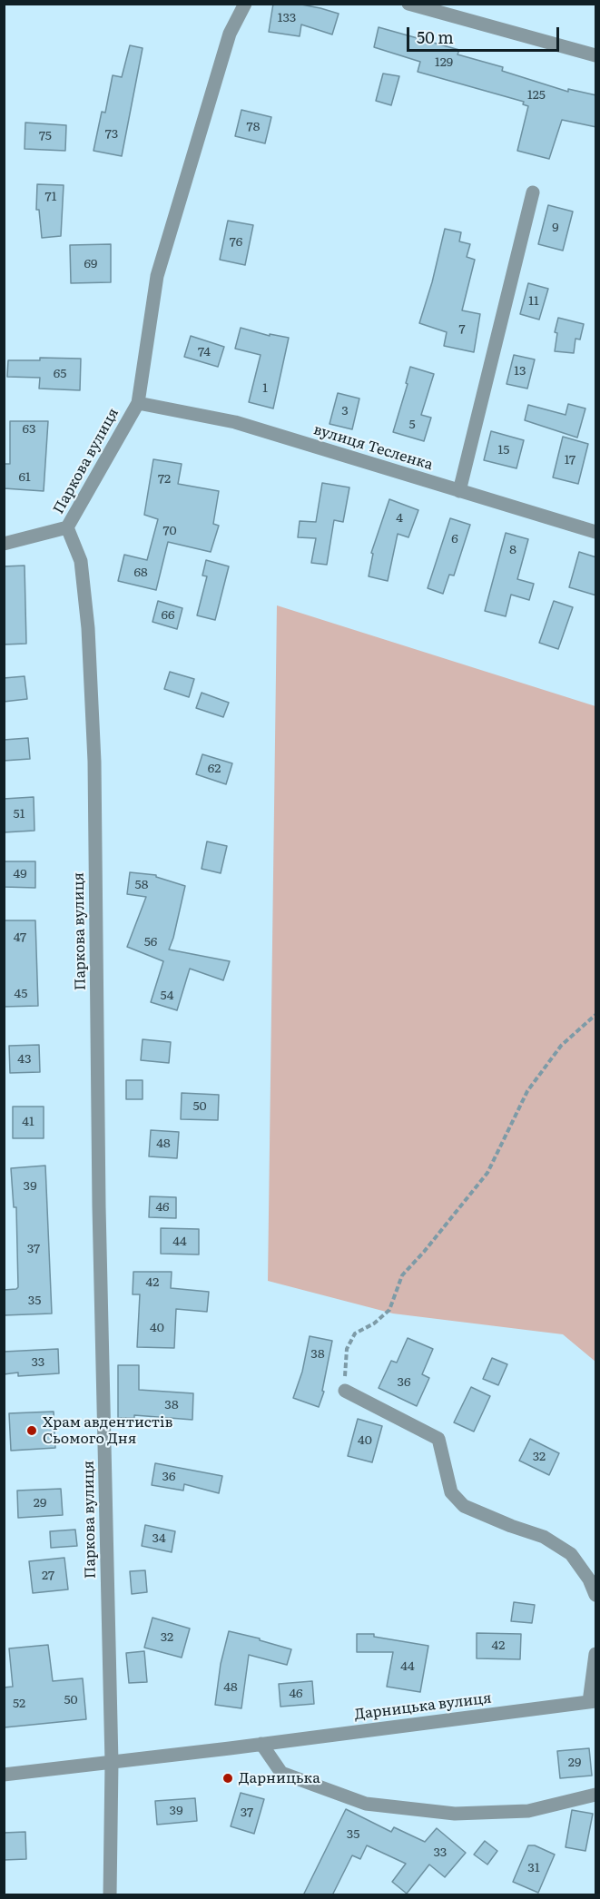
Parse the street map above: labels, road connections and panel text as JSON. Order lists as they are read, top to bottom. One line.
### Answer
{"streets":{"street":["вулиця Тесленка","Паркова вулиця","Дарницька вулиця"]},"crossings":[["вулиця Тесленка","Паркова вулиця"],["Паркова вулиця","Дарницька вулиця"]],"places":["Храм авдентистів Сьомого Дня","Дарницька"],"house_numbers":["133","129","125","78","73","75","71","9","76","69","11","7","74","13","65","1","3","5","63","15","17","61","72","4","70","6","8","68","66","62","51","49","58","47","56","45","54","43","50","41","48","39","46","44","37","42","35","40","38","33","36","38","40","32","36","29","34","27","32","42","44","48","46","50","52","29","39","37","35","33","31"],"scale_bar":"50 m"}
